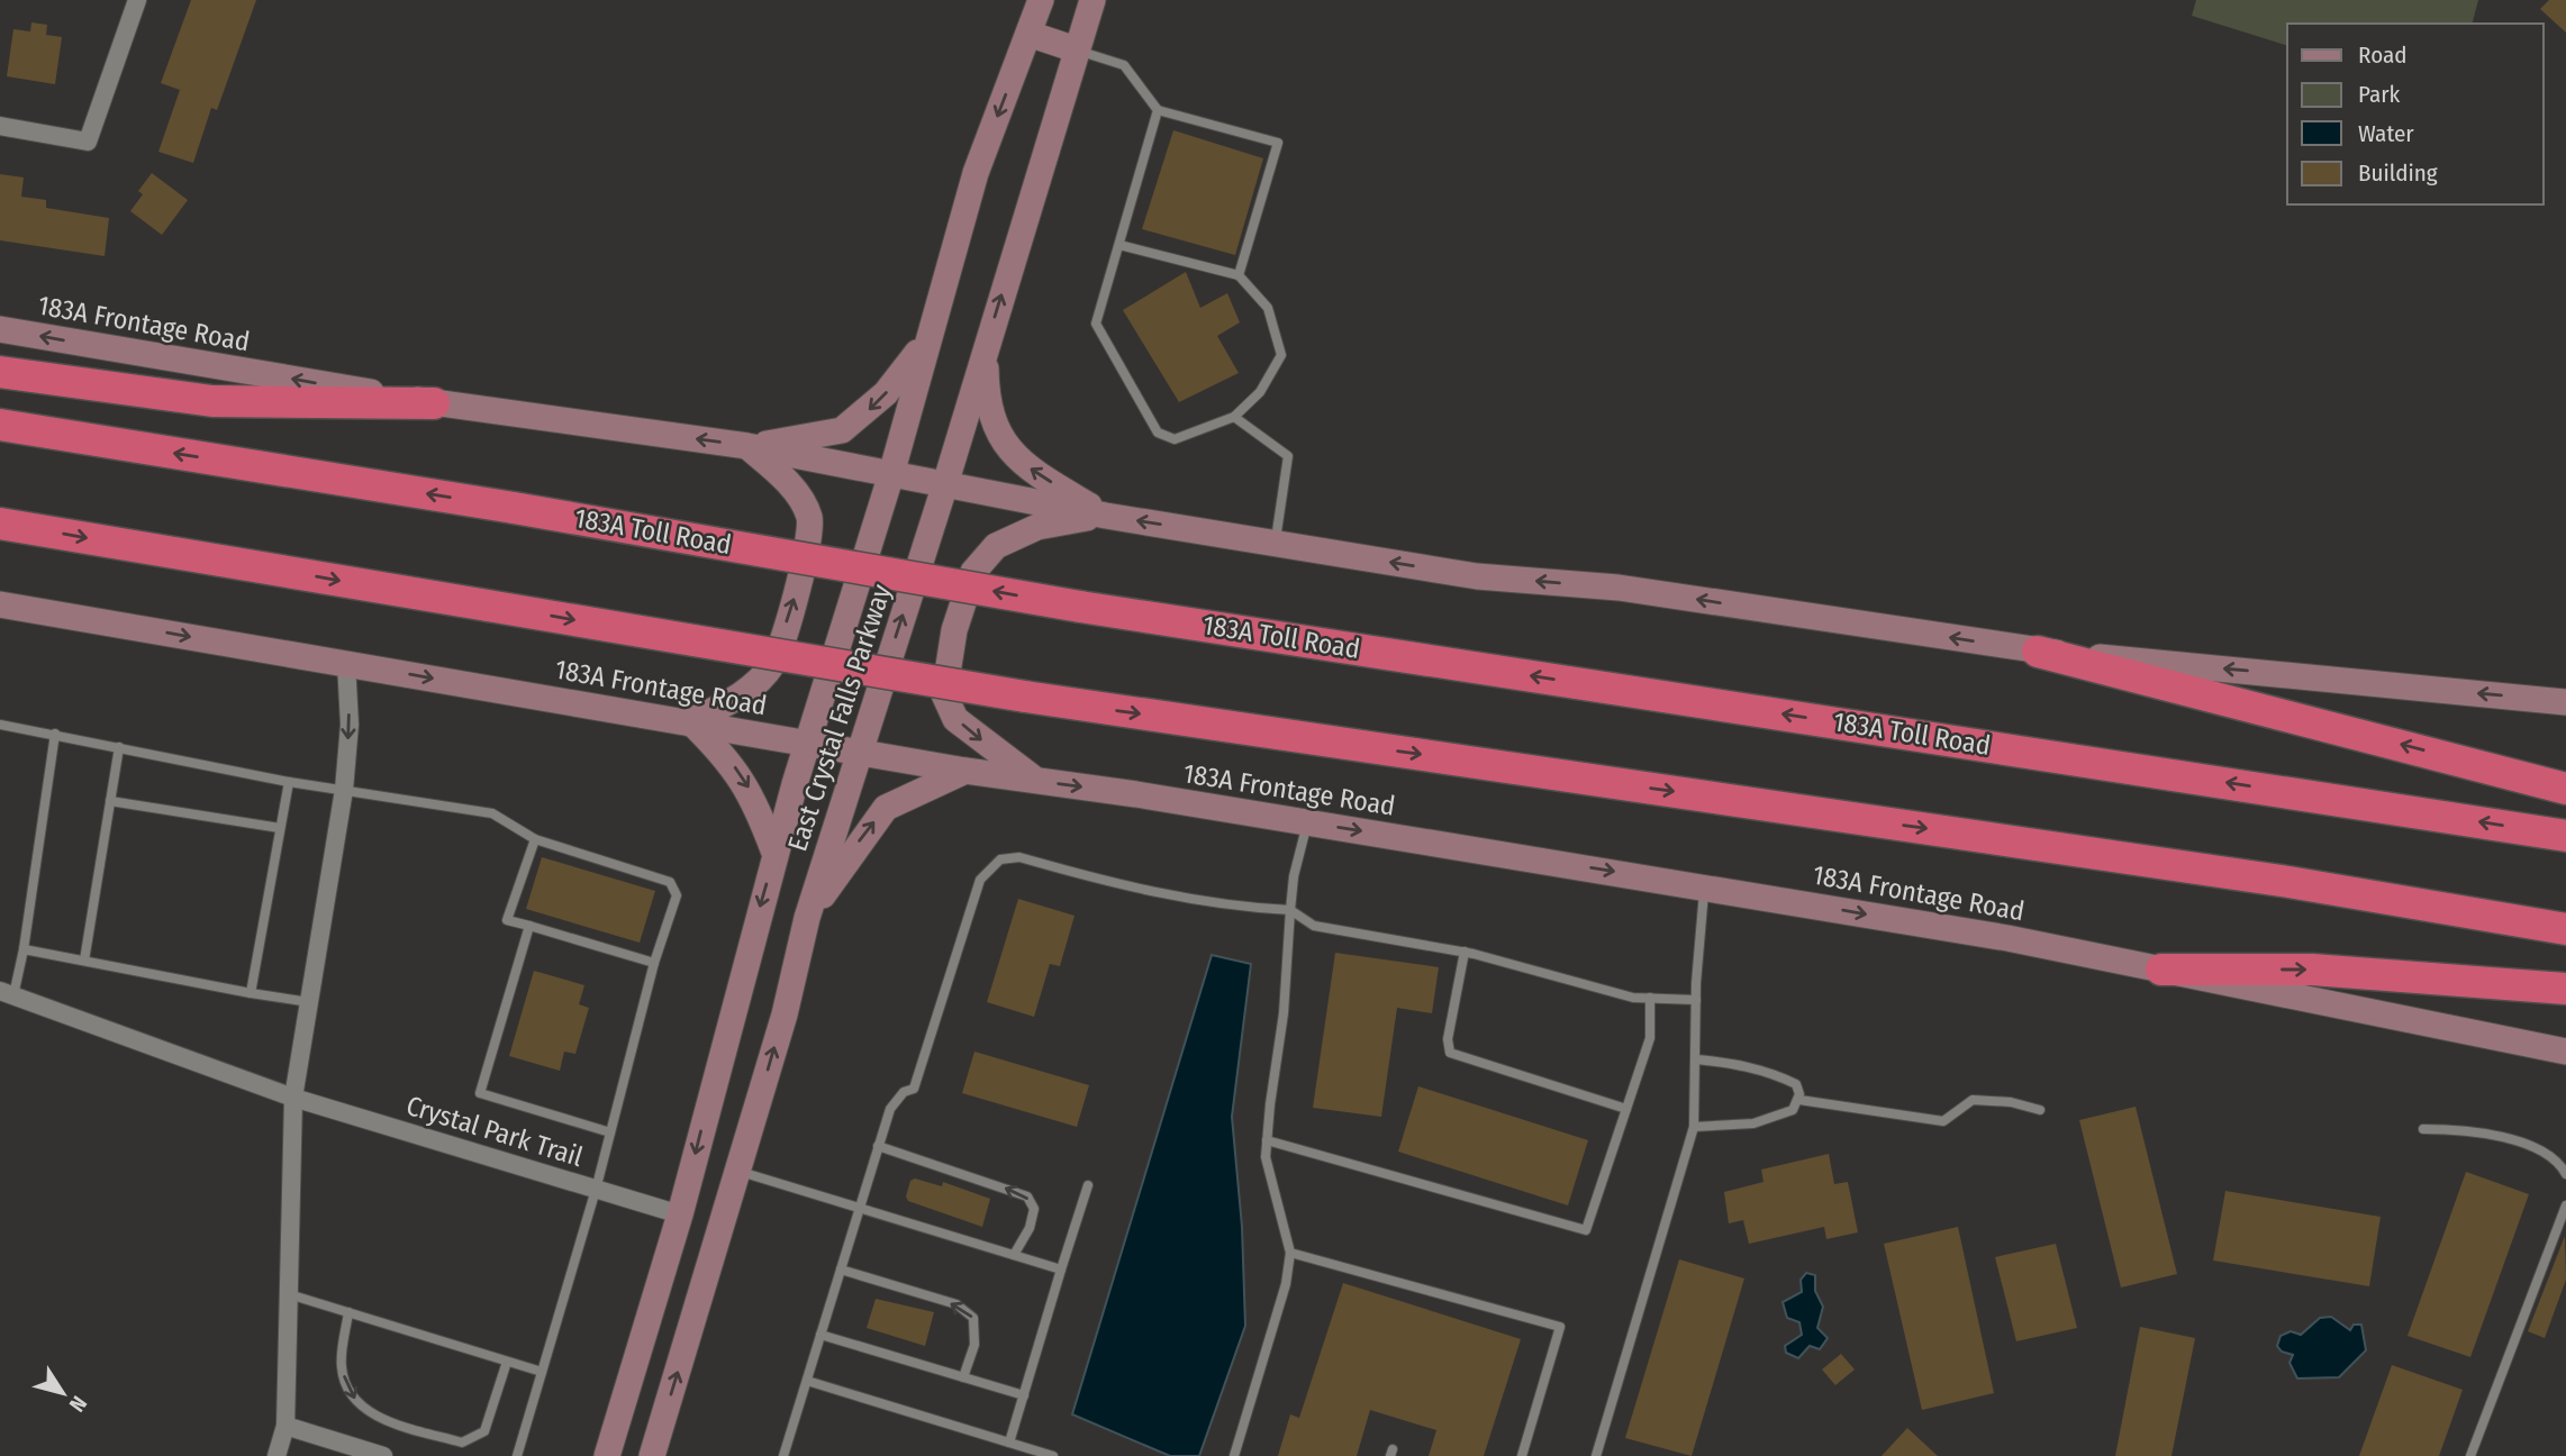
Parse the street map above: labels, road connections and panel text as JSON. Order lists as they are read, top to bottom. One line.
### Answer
{"streets":{"highway":["183A Toll Road"],"main road":["183A Frontage Road","East Crystal Falls Parkway"],"street":["Crystal Park Trail"]},"crossings":[["183A Frontage Road","East Crystal Falls Parkway"],["East Crystal Falls Parkway","Crystal Park Trail"]],"legend":["Road","Park","Water","Building"],"north":"bottom right"}
